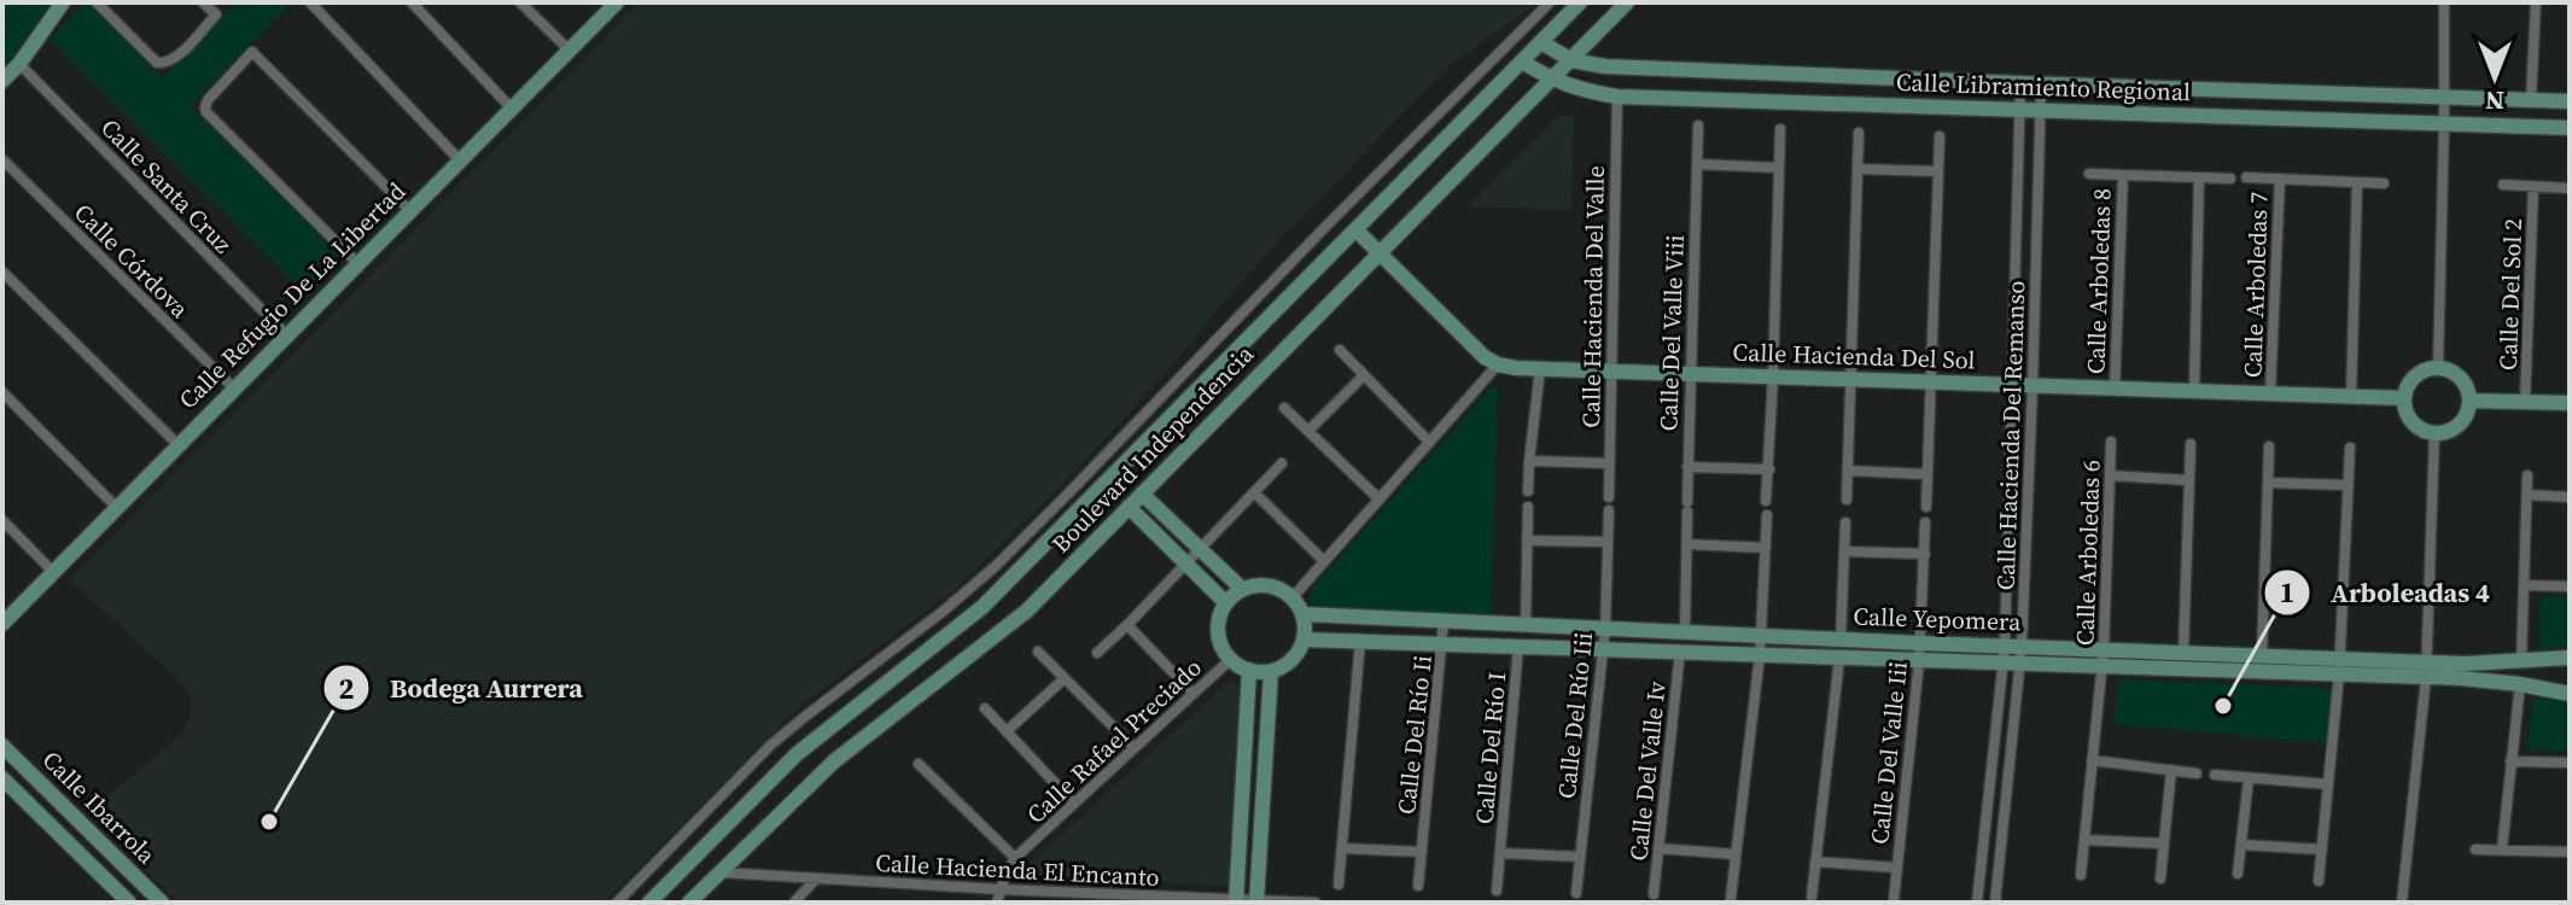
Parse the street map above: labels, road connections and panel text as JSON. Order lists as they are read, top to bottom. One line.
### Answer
{"streets":{"street":["Calle Libramiento Regional","Calle Santa Cruz","Calle Córdova","Calle Arboledas 8","Calle Arboledas 7","Calle Del Sol 2","Calle Refugio De La Libertad","Calle Hacienda Del Valle","Calle Del Valle Viii","Calle Hacienda Del Sol","Calle Hacienda Del Remanso","Boulevard Independencia","Calle Arboledas 6","Calle Yepomera","Calle Del Río Iii","Calle Del Río Ii","Calle Rafael Preciado","Calle Del Río I","Calle Del Valle Iii","Calle Del Valle Iv","Calle Ibarrola","Calle Hacienda El Encanto"]},"crossings":[["Calle Libramiento Regional","Calle Hacienda Del Valle"],["Calle Libramiento Regional","Calle Hacienda Del Remanso"],["Calle Libramiento Regional","Boulevard Independencia"],["Calle Santa Cruz","Calle Refugio De La Libertad"],["Calle Córdova","Calle Refugio De La Libertad"],["Calle Arboledas 8","Calle Hacienda Del Sol"],["Calle Arboledas 7","Calle Hacienda Del Sol"],["Calle Hacienda Del Valle","Calle Hacienda Del Sol"],["Calle Del Valle Viii","Calle Hacienda Del Sol"],["Calle Hacienda Del Sol","Calle Hacienda Del Remanso"],["Calle Hacienda Del Remanso","Calle Yepomera"],["Boulevard Independencia","Calle Hacienda El Encanto"],["Calle Arboledas 6","Calle Yepomera"],["Calle Yepomera","Calle Del Río Iii"],["Calle Yepomera","Calle Del Río Ii"],["Calle Yepomera","Calle Rafael Preciado"],["Calle Yepomera","Calle Del Río I"],["Calle Yepomera","Calle Del Valle Iii"],["Calle Yepomera","Calle Del Valle Iv"],["Calle Del Río Iii","Calle Del Río I"],["Calle Rafael Preciado","Calle Hacienda El Encanto"]],"places":["Arboleadas 4","Bodega Aurrera"],"north":"bottom"}
